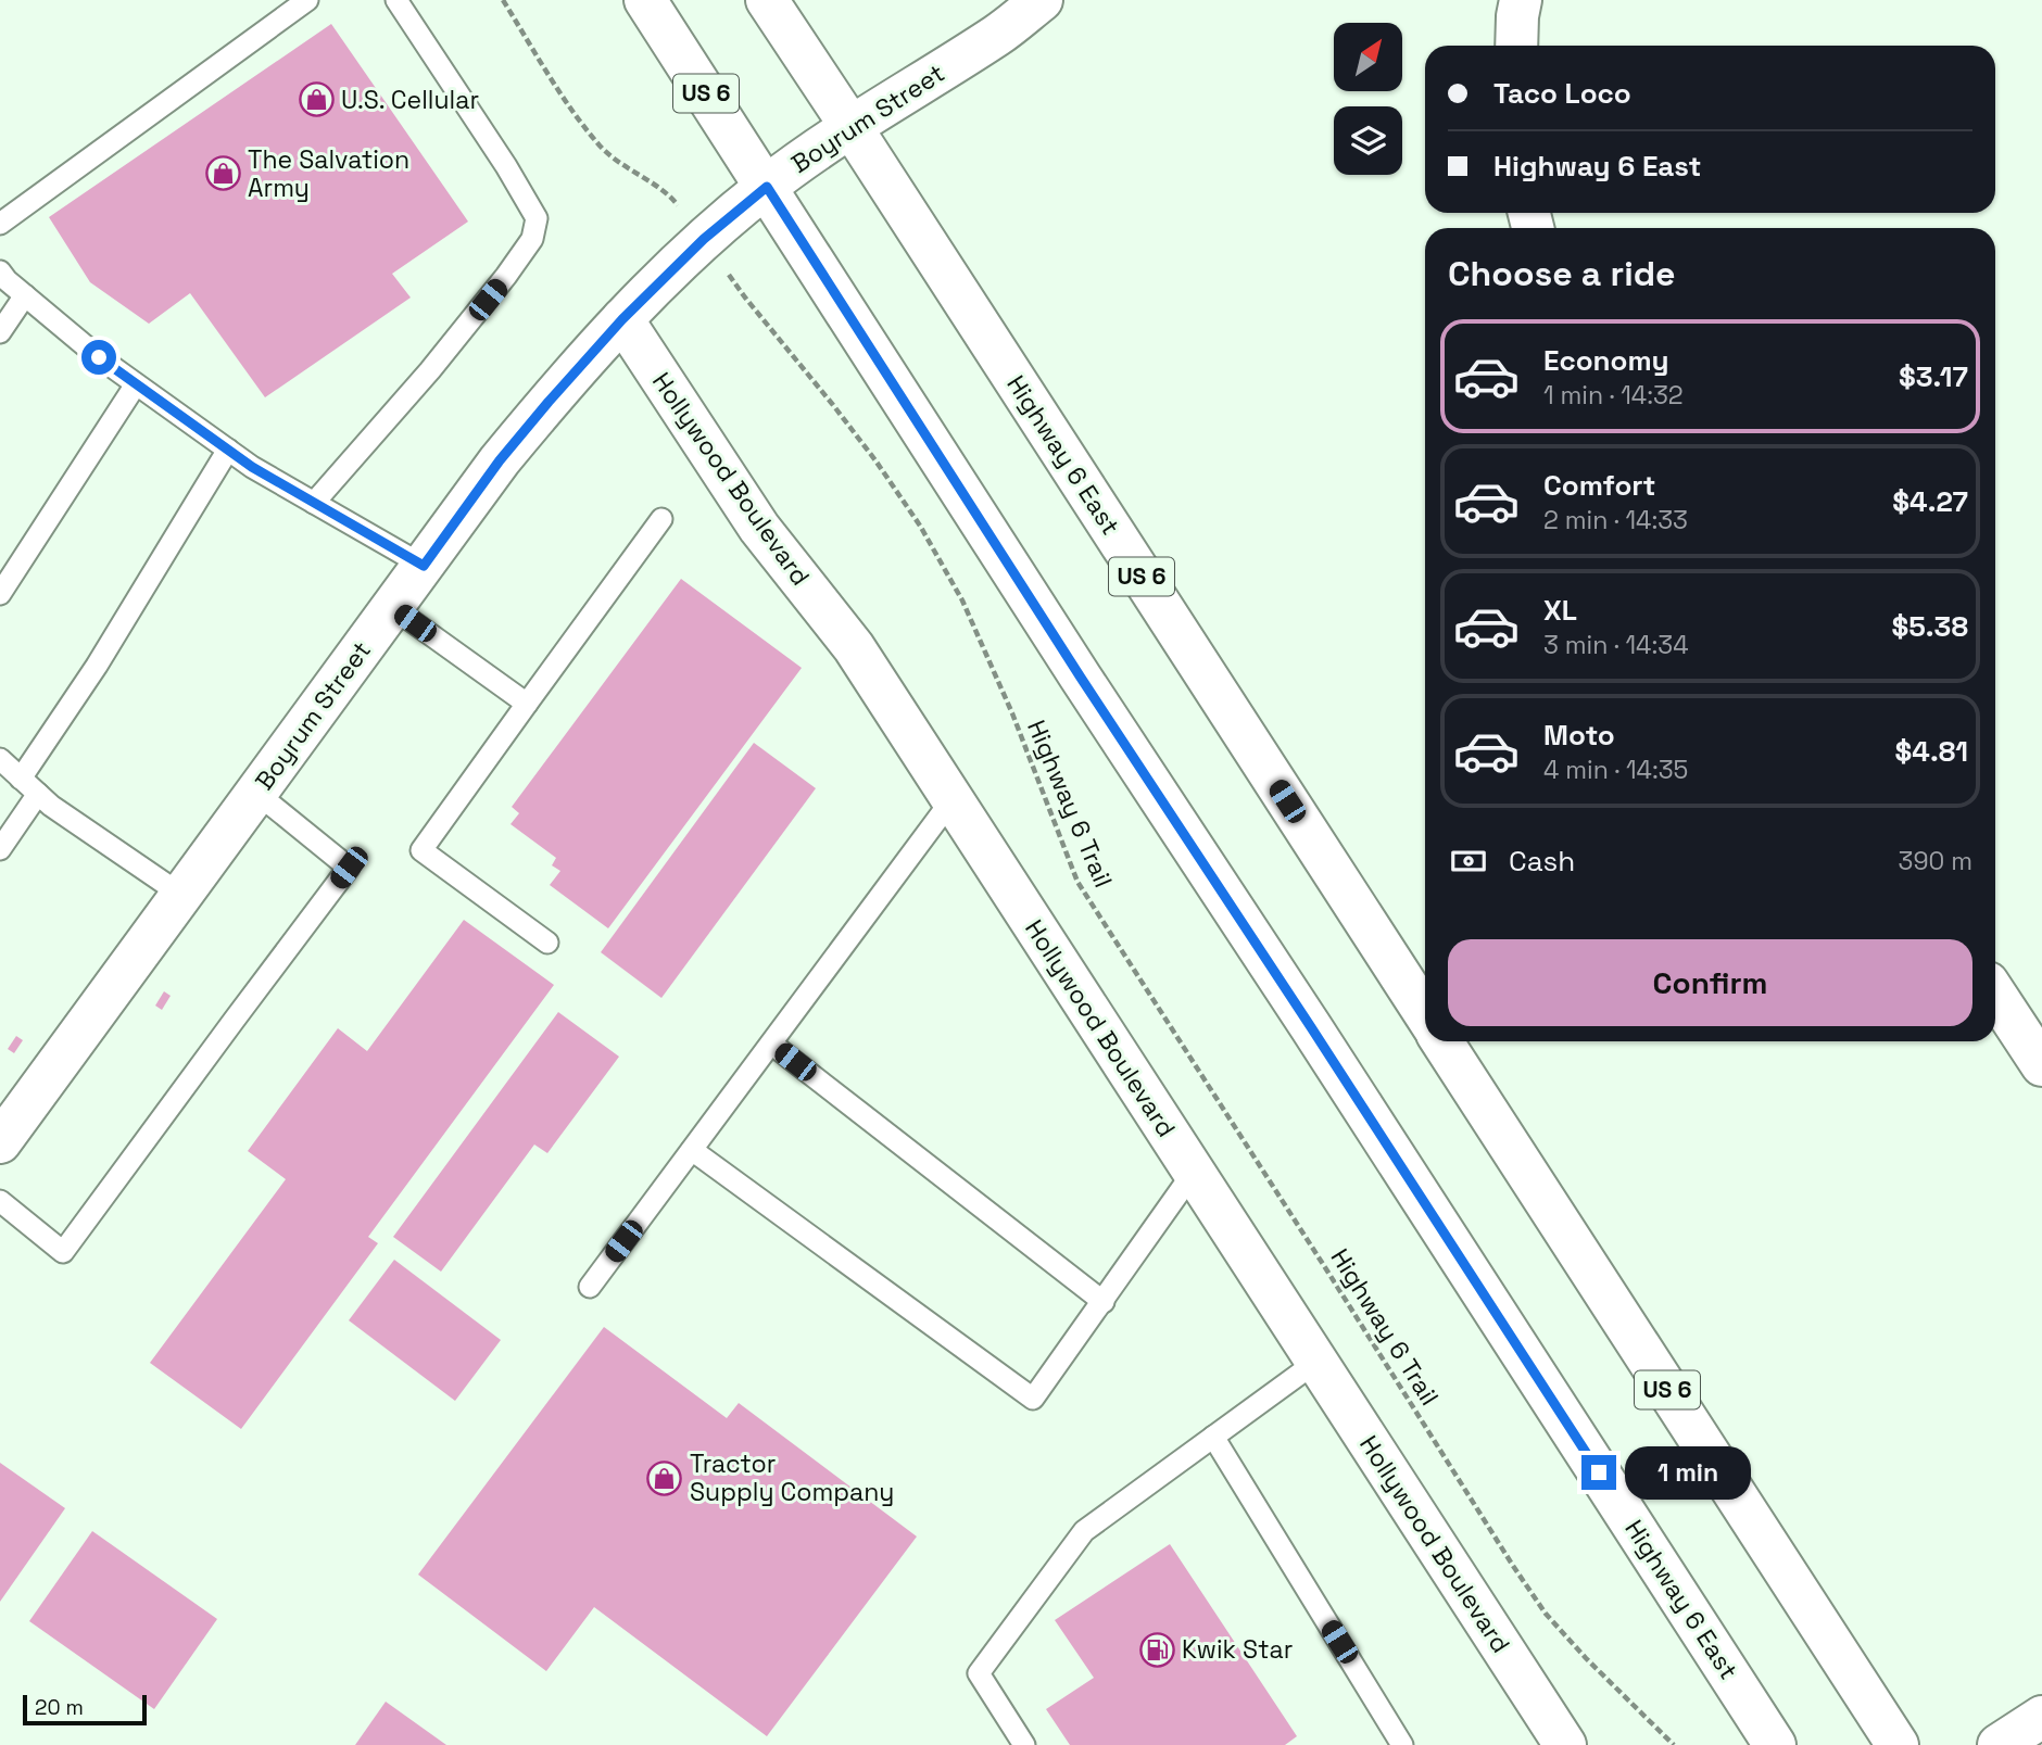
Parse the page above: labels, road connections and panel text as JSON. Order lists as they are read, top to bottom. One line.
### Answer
{"streets":{"main road":["US 6","Boyrum Street","Highway 6 East","Hollywood Boulevard"],"path":["Highway 6 Trail"]},"crossings":[["Boyrum Street","Highway 6 East"],["Boyrum Street","Hollywood Boulevard"],["Boyrum Street","Highway 6 Trail"]],"places":{"shop":["U.S. Cellular","The Salvation Army","Tractor Supply Company"],"fuel station":["Kwik Star"]},"scale_bar":"20 m","north":"top right","page":{"banner":["Taco Loco","Highway 6 East"],"heading":"Choose a ride","list":[{"name":"Economy","note":"1 min · 14:32","value":"$3.17"},{"name":"Comfort","note":"2 min · 14:33","value":"$4.27"},{"name":"XL","note":"3 min · 14:34","value":"$5.38"},{"name":"Moto","note":"4 min · 14:35","value":"$4.81"}],"pay":["Cash","390 m"],"buttons":"Confirm","bubble":"1 min","scale":"20 m"}}
